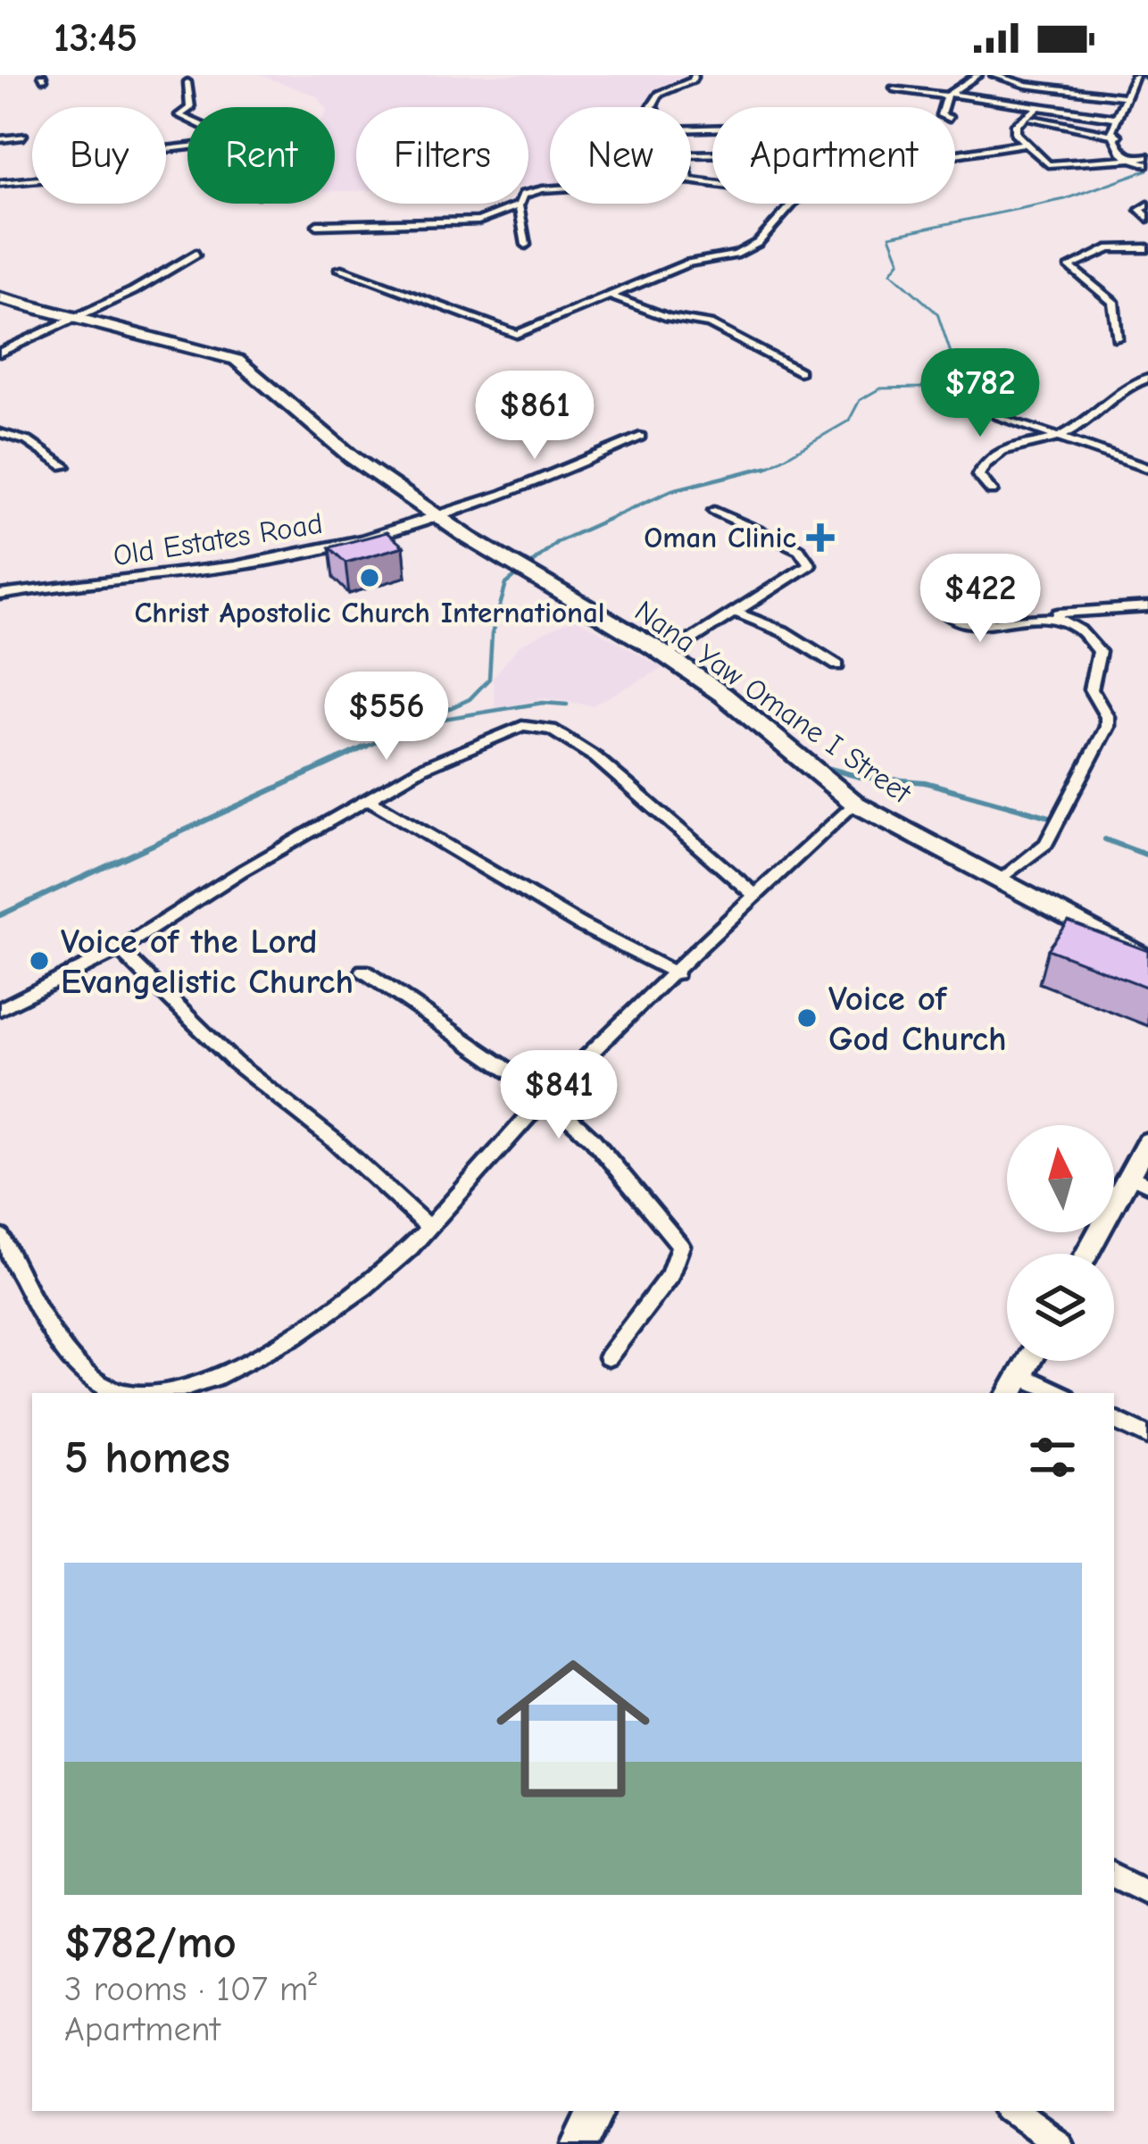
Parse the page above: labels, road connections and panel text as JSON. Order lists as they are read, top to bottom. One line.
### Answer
{"streets":{"main road":["Nana Yaw Omane I Street"],"street":["Old Estates Road"]},"crossings":[["Old Estates Road","Nana Yaw Omane I Street"]],"places":{"health":["Oman Clinic"],"other":["Christ Apostolic Church International","Voice of the Lord Evangelistic Church","Voice of God Church"]},"north":"top","page":{"status":"13:45","chip":["Buy","Rent","Filters","New","Apartment"],"price":["$782","$861","$422","$556","$841"],"heading":"5 homes","list":[{"name":"$782/mo","note":"3 rooms · 107 m² · Apartment"}]}}
